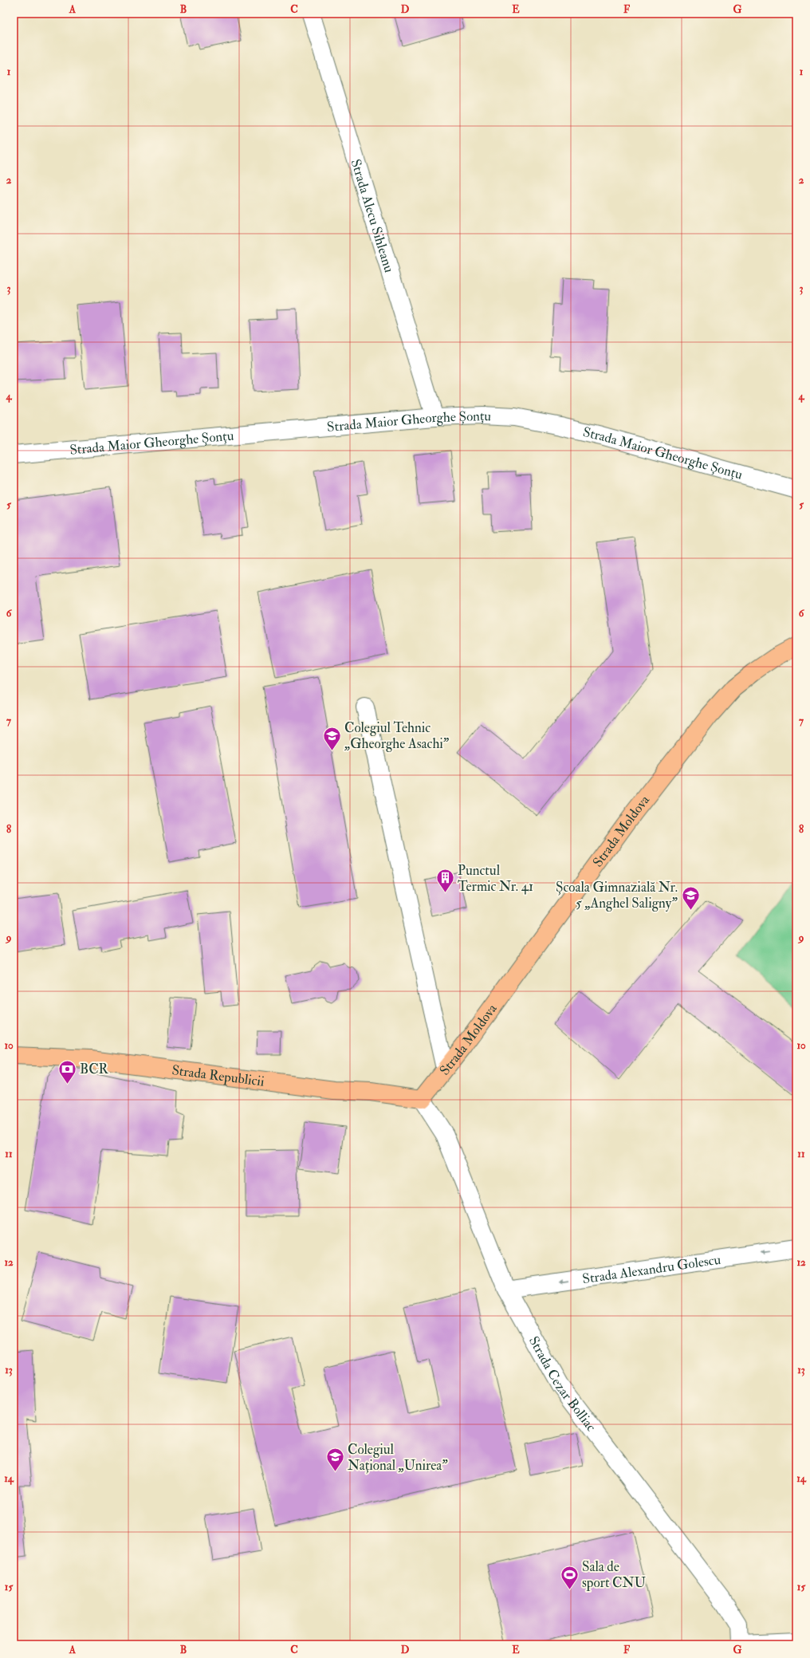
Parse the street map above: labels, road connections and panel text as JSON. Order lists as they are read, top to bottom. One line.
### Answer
{"streets":{"main road":["Strada Moldova","Strada Republicii"],"street":["Strada Alecu Sihleanu","Strada Maior Gheorghe Șonțu","Strada Alexandru Golescu","Strada Cezar Bolliac"]},"crossings":[["Strada Alecu Sihleanu","Strada Maior Gheorghe Șonțu"],["Strada Moldova","Strada Republicii"],["Strada Moldova","Strada Cezar Bolliac"],["Strada Republicii","Strada Cezar Bolliac"],["Strada Alexandru Golescu","Strada Cezar Bolliac"]],"one_way":["Strada Alexandru Golescu"],"places":{"school or university":["Colegiul Tehnic „Gheorghe Asachi”","Școala Gimnazială Nr. 5 „Anghel Saligny\"","Colegiul Național „Unirea\""],"building":["Punctul Termic Nr. 41"],"bank":["BCR"],"sports":["Sala de sport CNU"]},"grid":{"columns":["A","B","C","D","E","F","G"],"rows":["1","2","3","4","5","6","7","8","9","10","11","12","13","14","15"]}}
